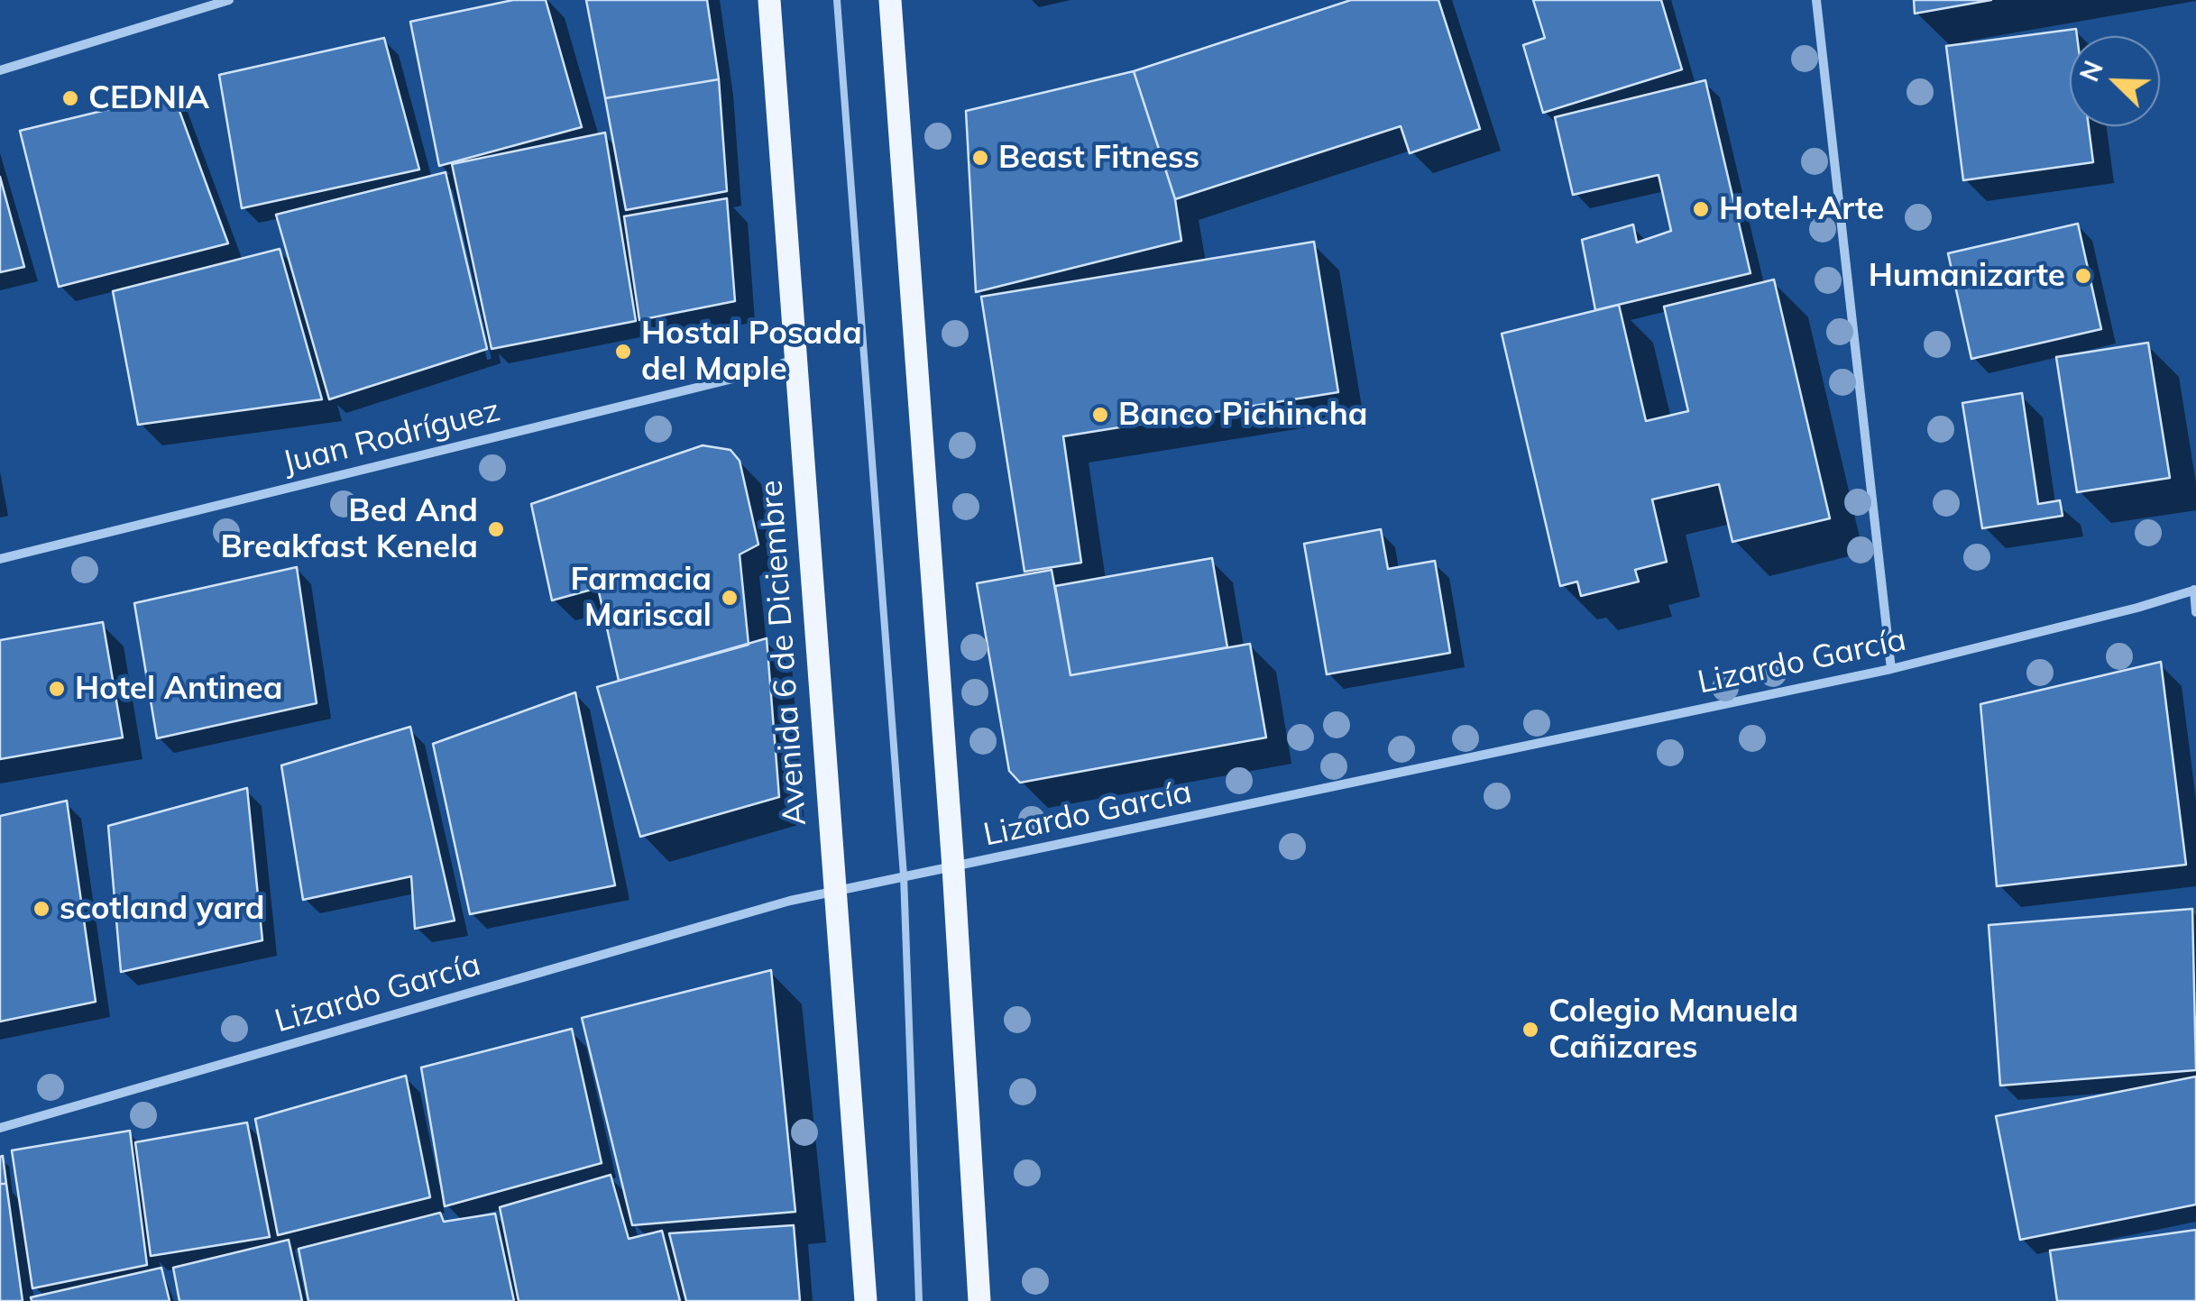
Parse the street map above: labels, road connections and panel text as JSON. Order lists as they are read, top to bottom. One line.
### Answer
{"streets":{"main road":["Avenida 6 de Diciembre"],"street":["Juan Rodríguez","Lizardo García"]},"crossings":[["Juan Rodríguez","Avenida 6 de Diciembre"],["Avenida 6 de Diciembre","Lizardo García"]],"places":["CEDNIA","Beast Fitness","Hotel+Arte","Humanizarte","Hostal Posada del Maple","Banco Pichincha","Bed And Breakfast Kenela","Farmacia Mariscal","Hotel Antinea","scotland yard","Colegio Manuela Cañizares"],"north":"top left"}
